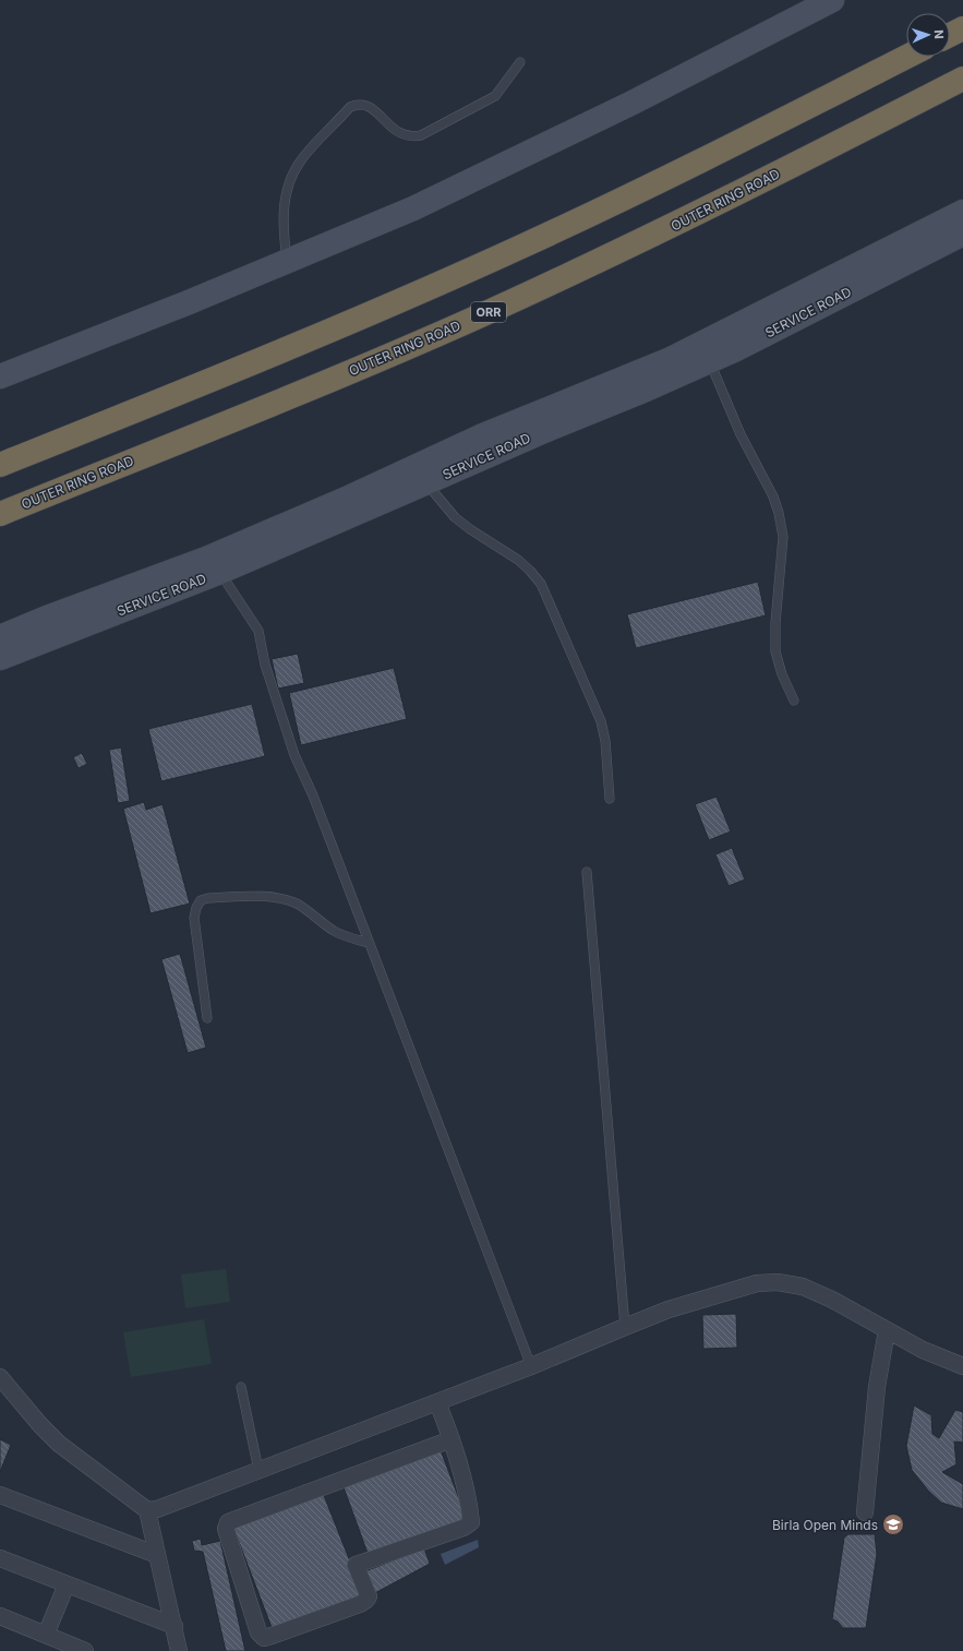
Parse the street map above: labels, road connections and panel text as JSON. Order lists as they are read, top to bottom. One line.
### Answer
{"streets":{"highway":["OUTER RING ROAD","ORR"],"main road":["SERVICE ROAD"]},"places":{"school or university":["Birla Open Minds"]},"north":"right"}
